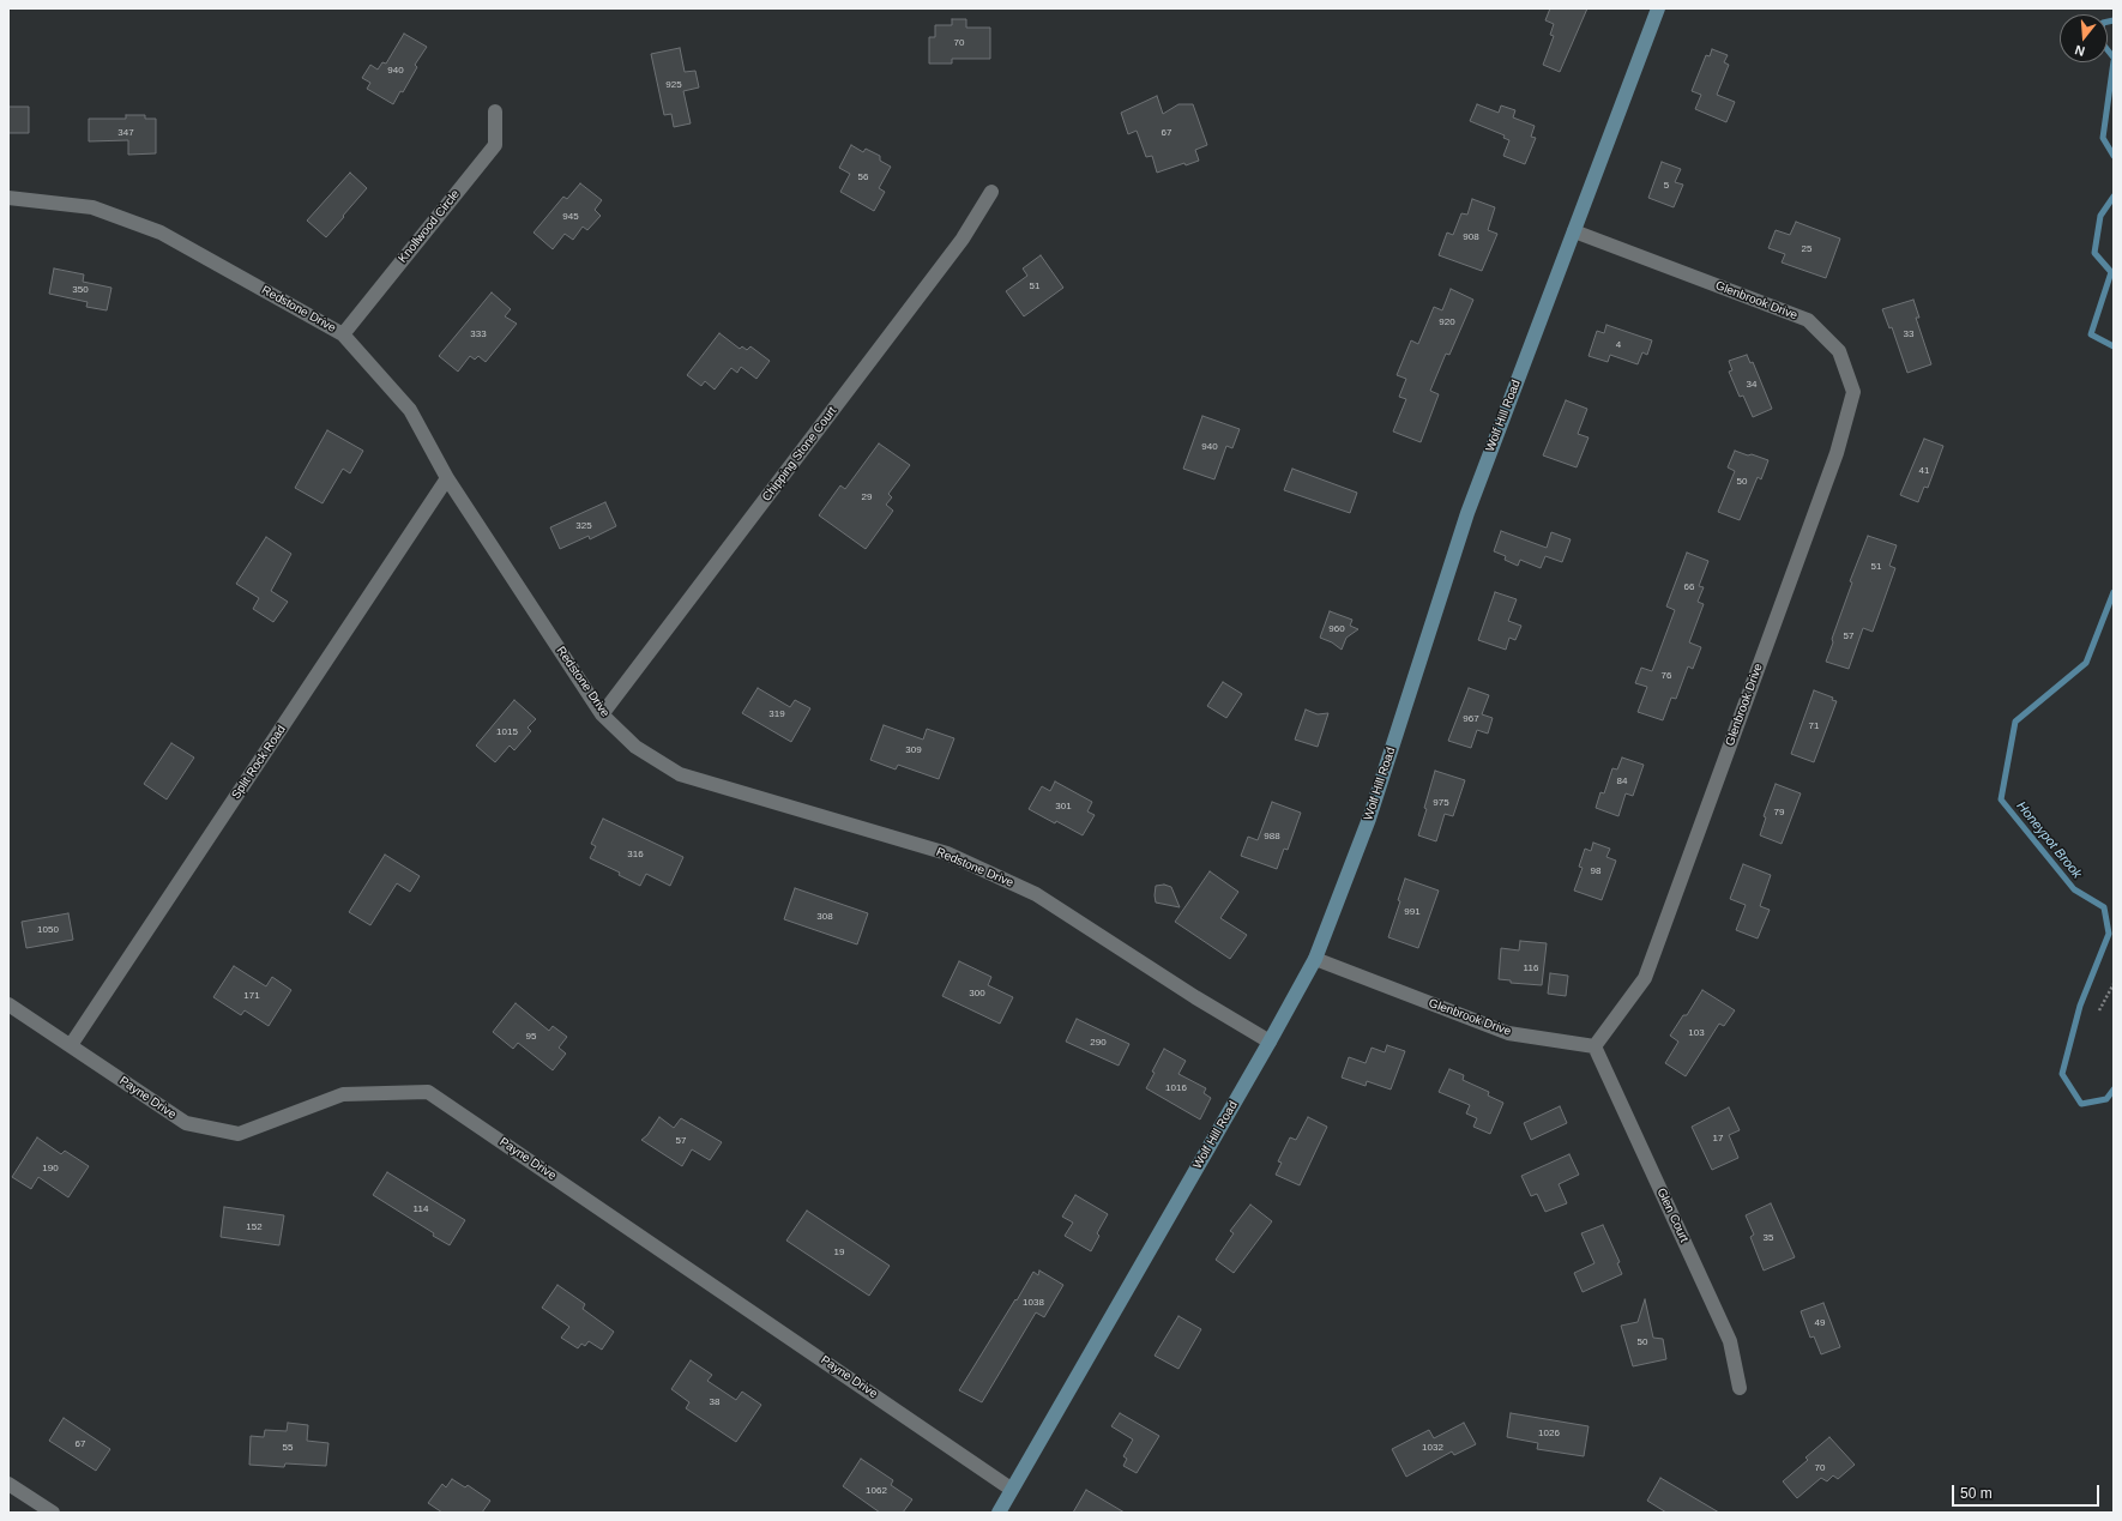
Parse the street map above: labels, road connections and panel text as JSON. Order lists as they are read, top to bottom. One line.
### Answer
{"streets":{"street":["Knollwood Circle","Glenbrook Drive","Redstone Drive","Wolf Hill Road","Chipping Stone Court","Split Rock Road","Payne Drive","Glen Court"]},"crossings":[["Knollwood Circle","Redstone Drive"],["Glenbrook Drive","Wolf Hill Road"],["Glenbrook Drive","Glen Court"],["Redstone Drive","Wolf Hill Road"],["Redstone Drive","Chipping Stone Court"],["Redstone Drive","Split Rock Road"],["Wolf Hill Road","Payne Drive"],["Split Rock Road","Payne Drive"]],"water":["Honeypot Brook"],"house_numbers":["70","940","925","347","67","56","5","945","908","25","51","350","920","333","33","4","34","940","41","50","29","325","51","66","960","57","76","319","967","71","1015","309","84","975","301","79","988","316","98","991","308","1050","116","300","171","103","95","290","1016","17","57","190","114","152","35","19","1038","49","50","38","1026","67","55","1032","70","1062"],"scale_bar":"50 m","north":"bottom"}
